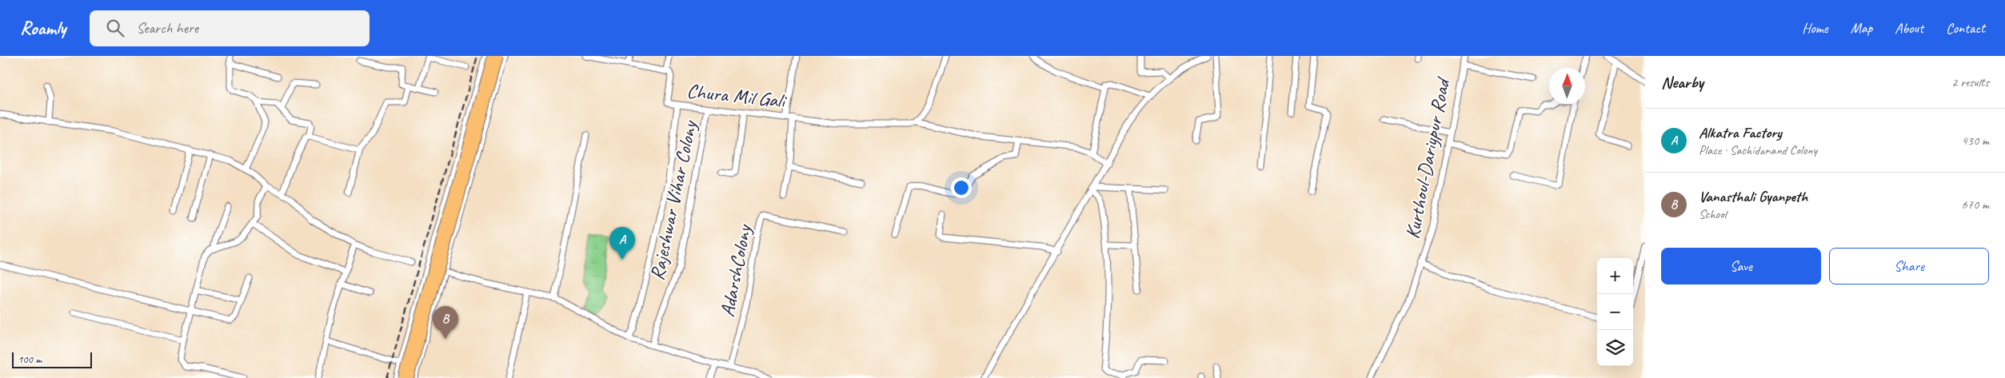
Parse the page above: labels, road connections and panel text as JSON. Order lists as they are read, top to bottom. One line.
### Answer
{"streets":{"street":["Chura Mil Gali","Kurthoul-Dariypur Road","Rajeshwar Vihar Colony","AdarshColony"]},"crossings":[["Chura Mil Gali","Rajeshwar Vihar Colony"]],"scale_bar":"100 m","north":"top","page":{"header":"Roamly","search":"Search here","nav":["Home","Map","About","Contact"],"heading":["Nearby","2 results"],"list":[{"mark":"A","name":"Alkatra Factory","note":"Place · Sachidanand Colony","value":"430 m"},{"mark":"B","name":"Vanasthali Gyanpeth","note":"School","value":"670 m"}],"pins":["A","B"],"buttons":["Save","Share"],"map_buttons":["+","−"],"scale":"100 m"}}
